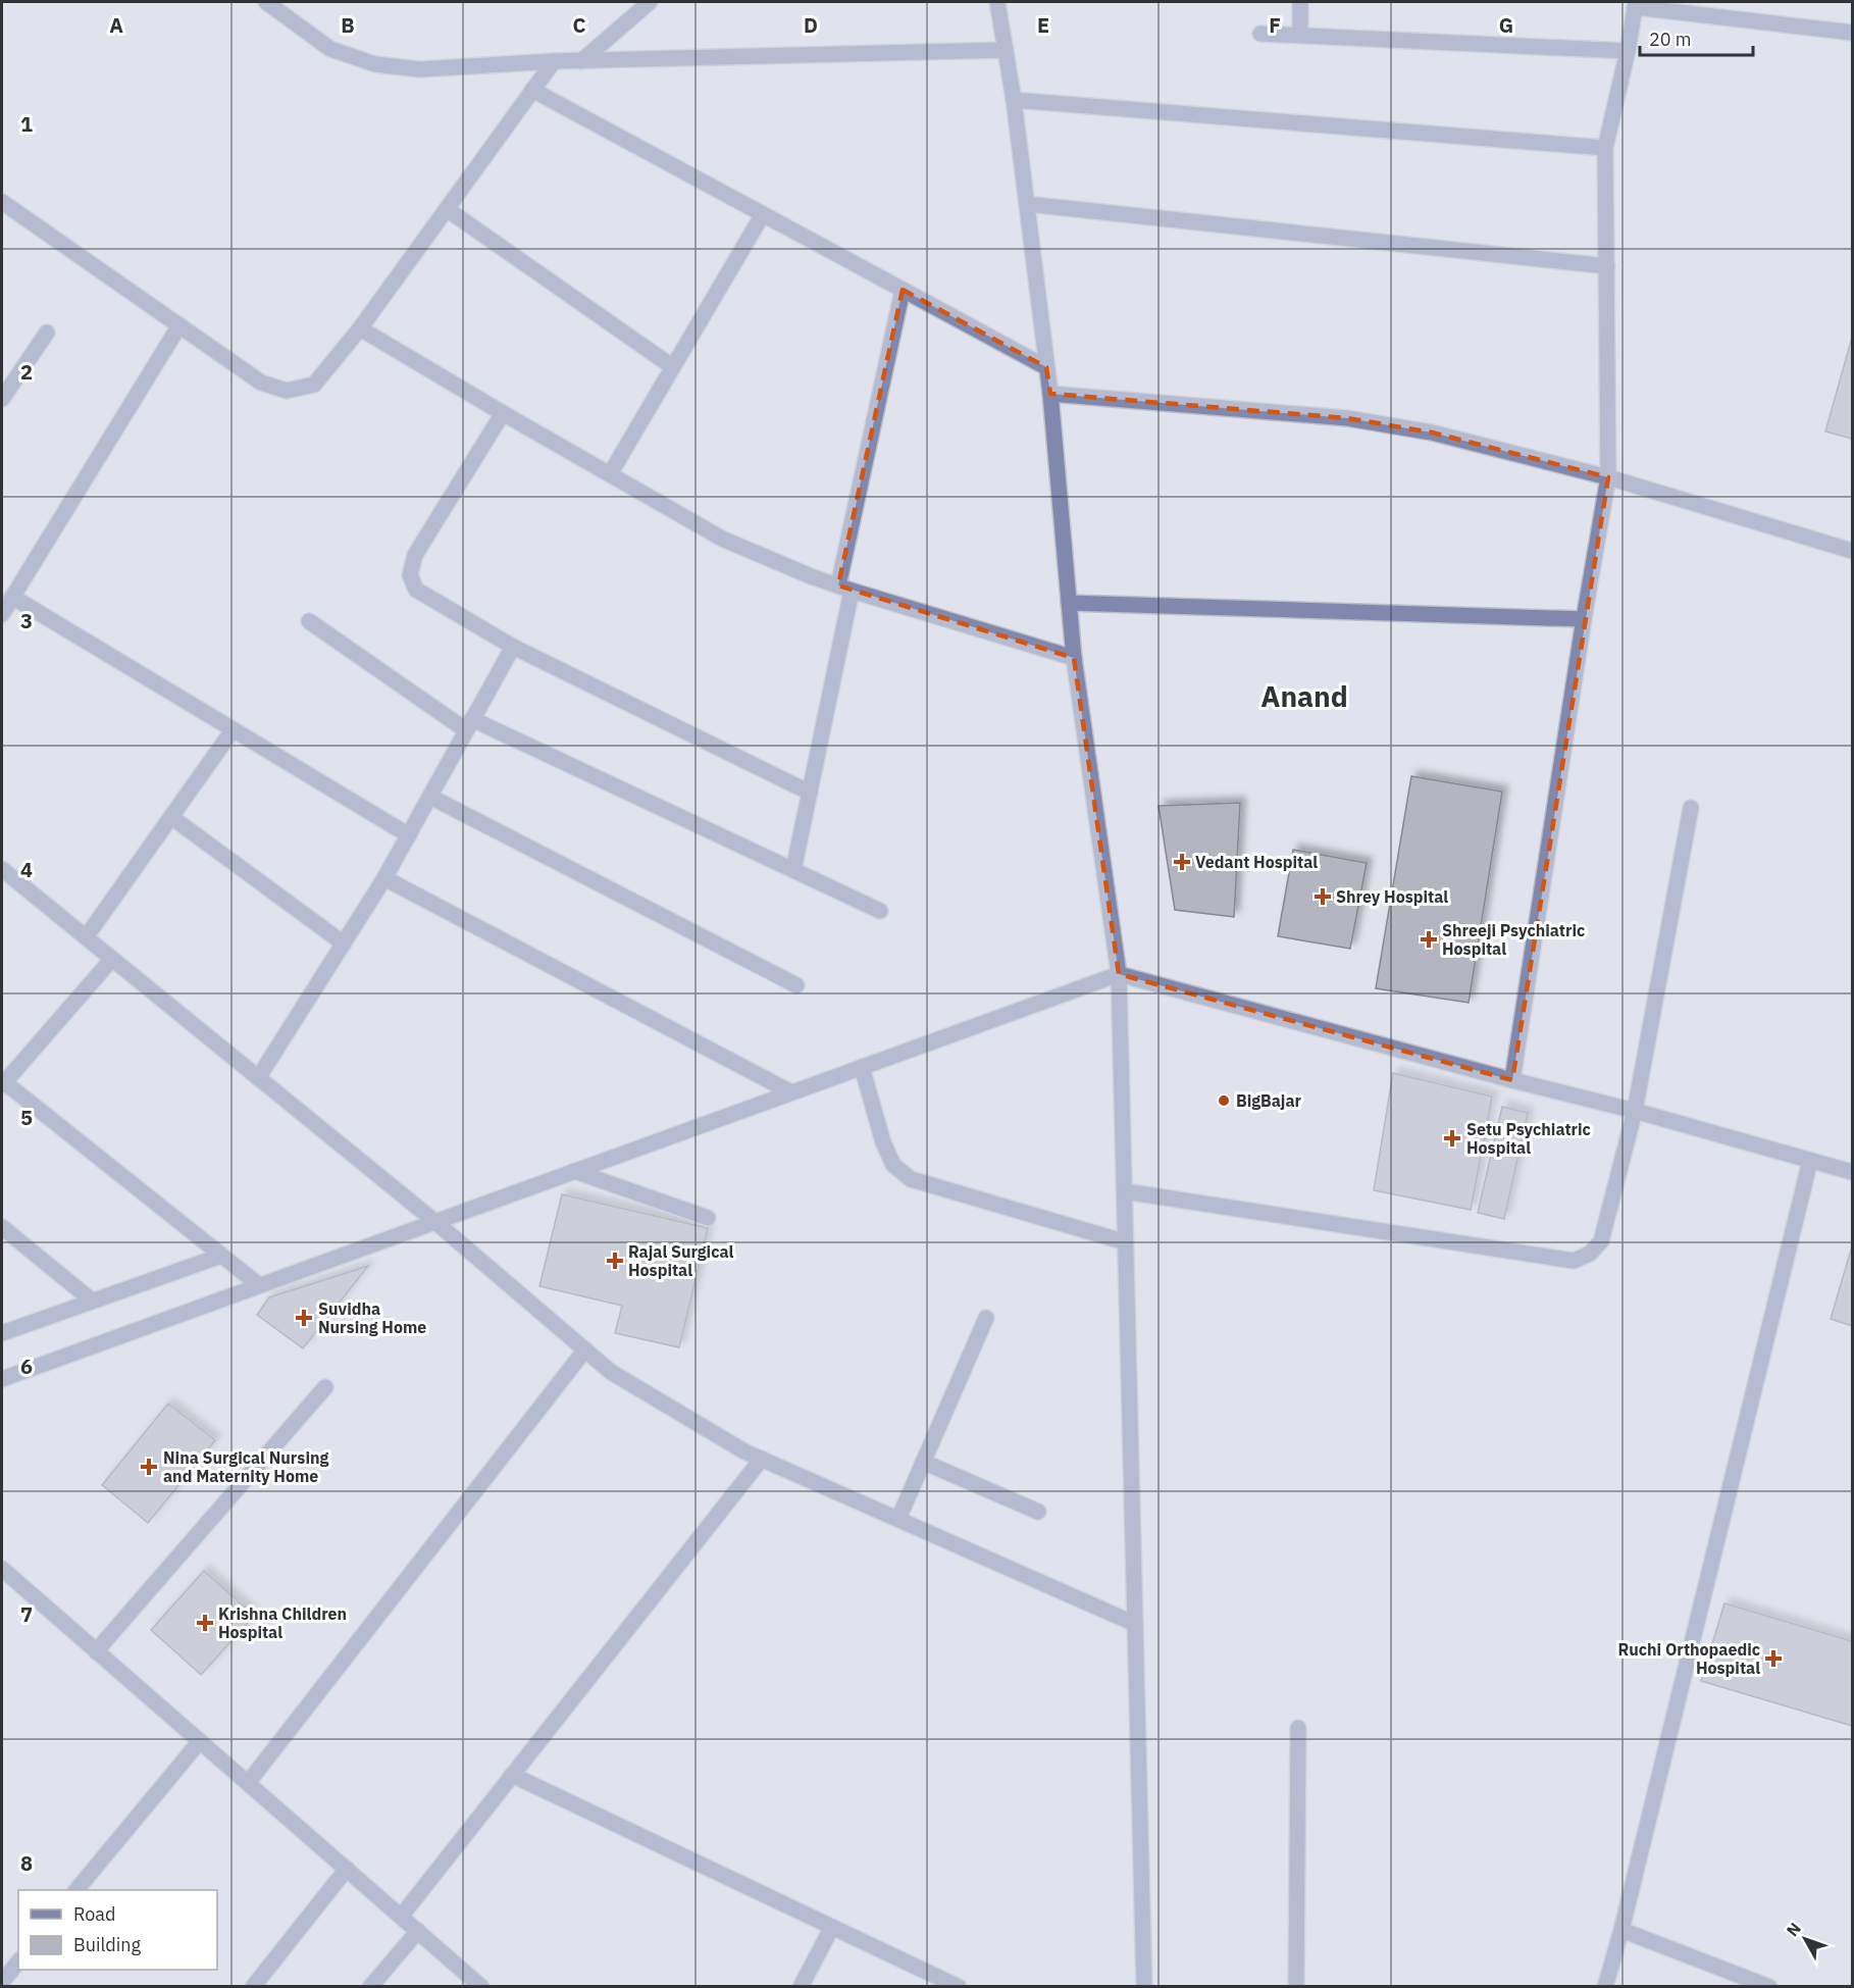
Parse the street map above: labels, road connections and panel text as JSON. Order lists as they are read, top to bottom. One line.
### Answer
{"districts":["Anand"],"places":{"health":["Vedant Hospital","Shrey Hospital","Shreeji Psychiatric Hospital","Setu Psychiatric Hospital","Rajal Surgical Hospital","Suvidha Nursing Home","Nina Surgical Nursing and Maternity Home","Krishna Children Hospital","Ruchi Orthopaedic Hospital"],"other":["BigBajar"]},"legend":["Road","Building"],"scale_bar":"20 m","north":"top left","grid":{"columns":["A","B","C","D","E","F","G"],"rows":["1","2","3","4","5","6","7","8"]}}
